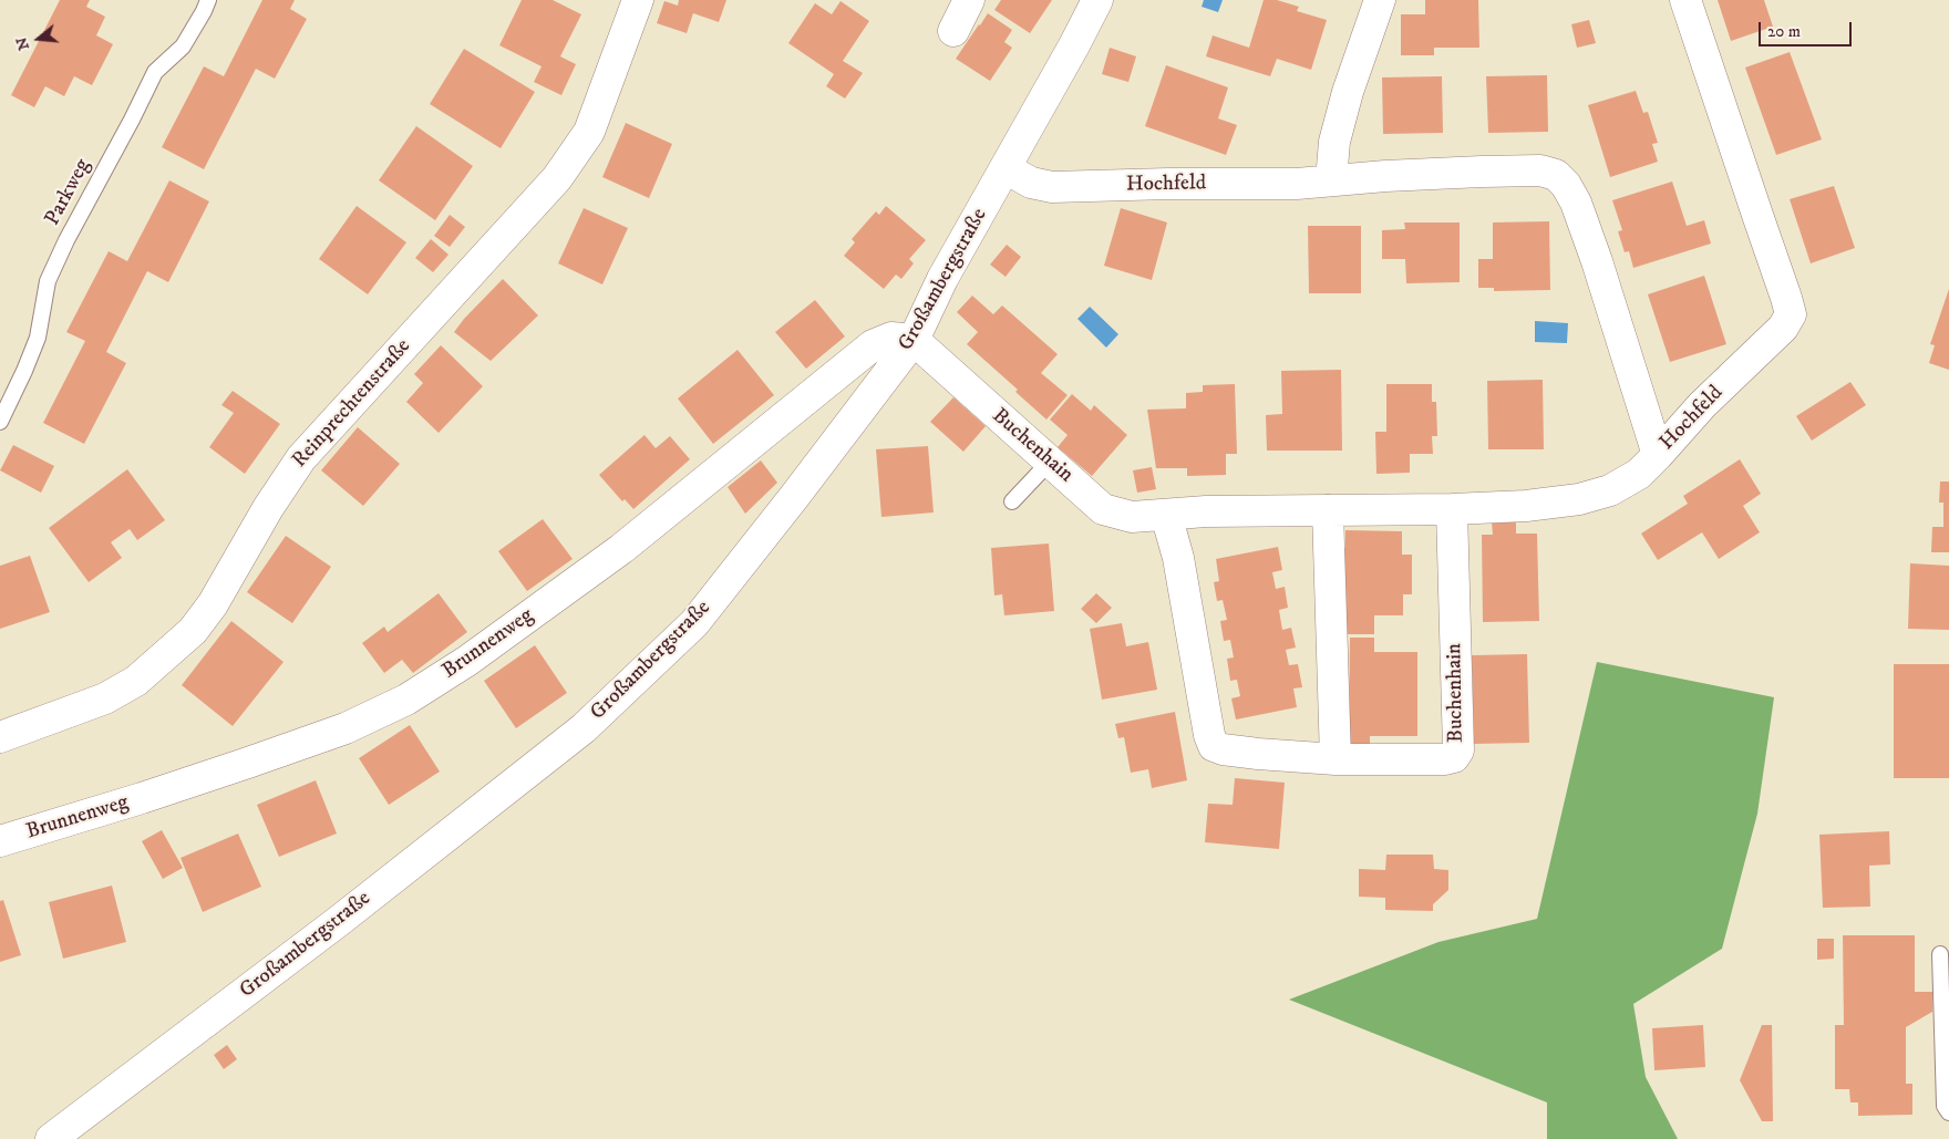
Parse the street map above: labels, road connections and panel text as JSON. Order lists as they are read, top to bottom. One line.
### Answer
{"streets":{"street":["Hochfeld","Großambergstraße","Reinprechtenstraße","Buchenhain","Brunnenweg"],"lane":["Parkweg"]},"crossings":[["Hochfeld","Großambergstraße"],["Hochfeld","Buchenhain"],["Großambergstraße","Buchenhain"],["Großambergstraße","Brunnenweg"],["Buchenhain","Brunnenweg"]],"scale_bar":"20 m","north":"left"}
